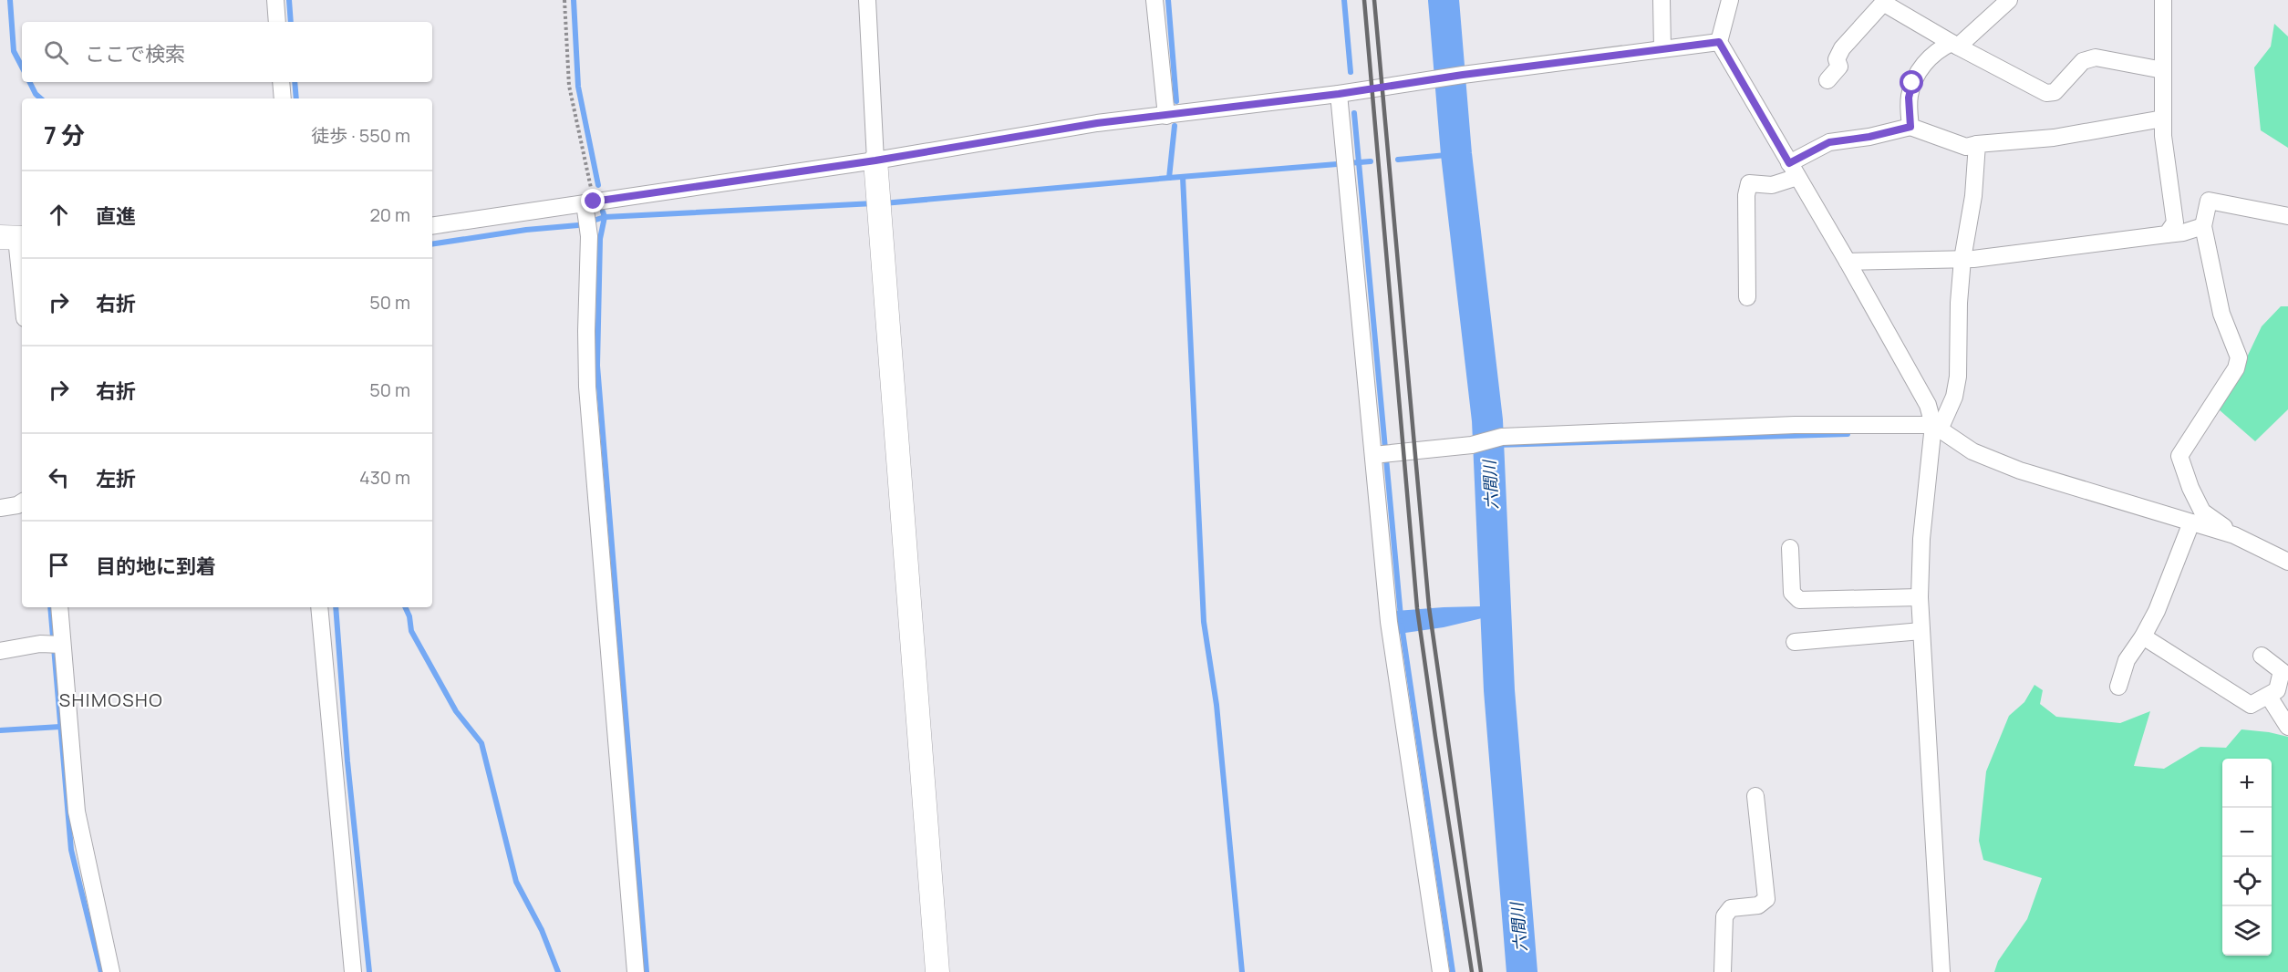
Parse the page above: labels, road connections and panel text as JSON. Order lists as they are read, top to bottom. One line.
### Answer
{"districts":["SHIMOSHO"],"water":["六間川"],"page":{"search":"ここで検索","heading":["7 分","徒歩 · 550 m"],"list":[["直進","20 m"],["右折","50 m"],["右折","50 m"],["左折","430 m"],"目的地に到着"],"map_buttons":["+","−"]}}
